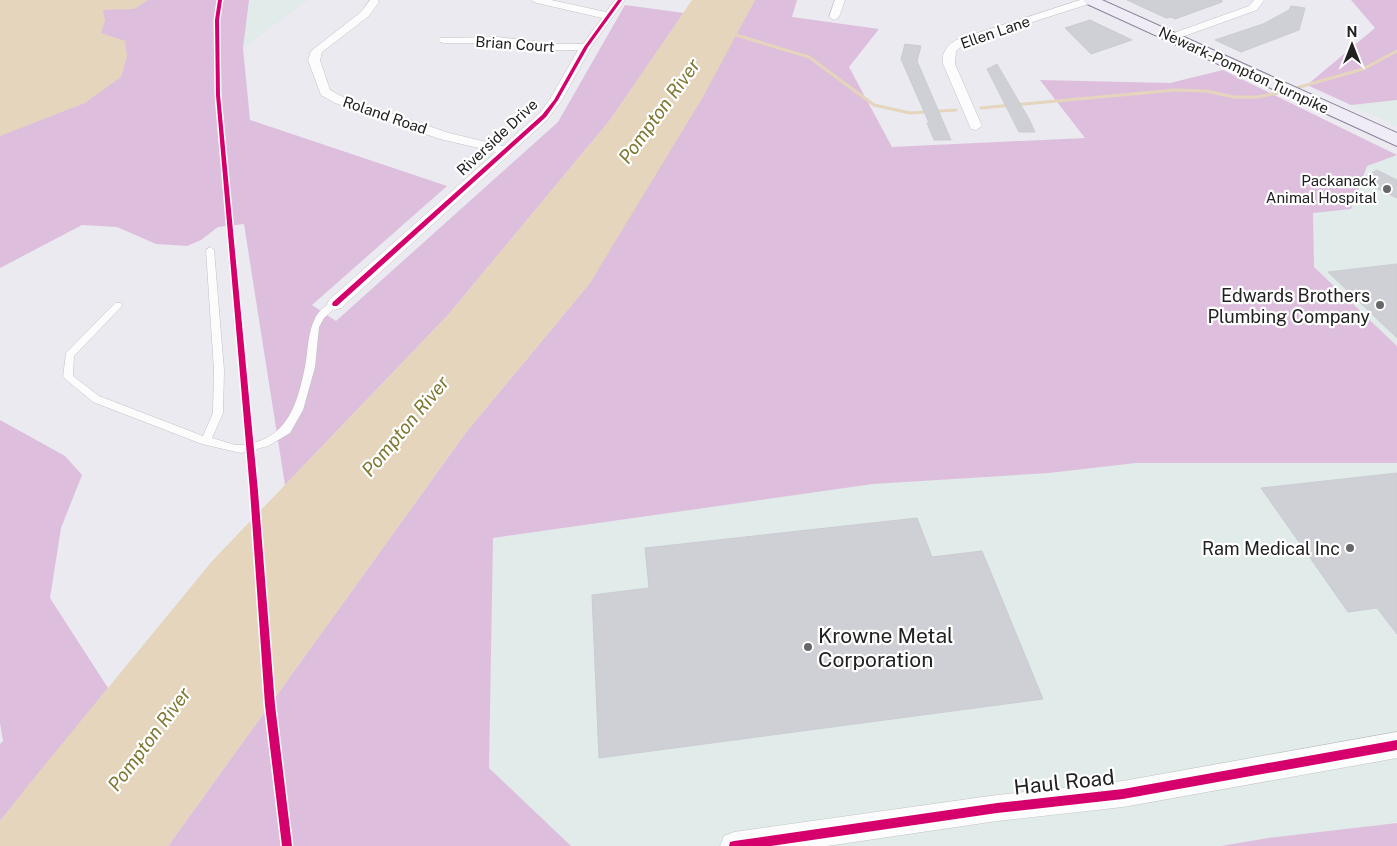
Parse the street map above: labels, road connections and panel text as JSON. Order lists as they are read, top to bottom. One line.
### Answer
{"streets":{"main road":["Newark-Pompton Turnpike"],"street":["Ellen Lane","Brian Court","Roland Road","Riverside Drive","Haul Road"]},"crossings":[["Ellen Lane","Newark-Pompton Turnpike"],["Brian Court","Riverside Drive"],["Roland Road","Riverside Drive"]],"water":["Pompton River"],"places":["Packanack Animal Hospital","Edwards Brothers Plumbing Company","Ram Medical Inc","Krowne Metal Corporation"],"north":"top"}
